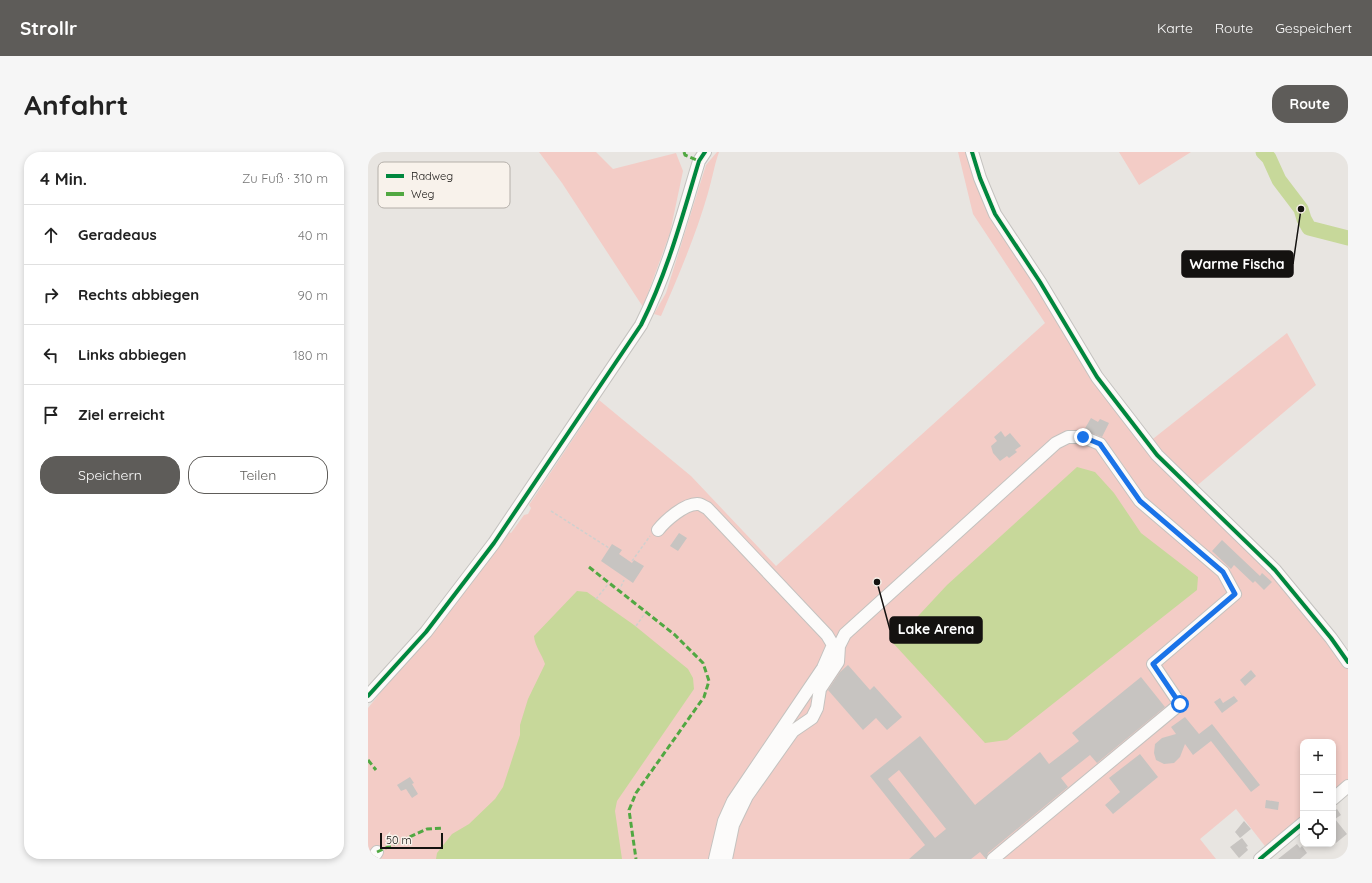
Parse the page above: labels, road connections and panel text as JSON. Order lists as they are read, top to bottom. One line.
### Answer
{"places":["Warme Fischa","Lake Arena"],"legend":["Radweg","Weg"],"scale_bar":"50 m","page":{"header":"Strollr","nav":["Karte","Route","Gespeichert"],"buttons":["Route",["Speichern","Teilen"]],"title":"Anfahrt","heading":["4 Min.","Zu Fuß · 310 m"],"list":[["Geradeaus","40 m"],["Rechts abbiegen","90 m"],["Links abbiegen","180 m"],"Ziel erreicht"],"map_buttons":["+","−"],"scale":"50 m"}}
